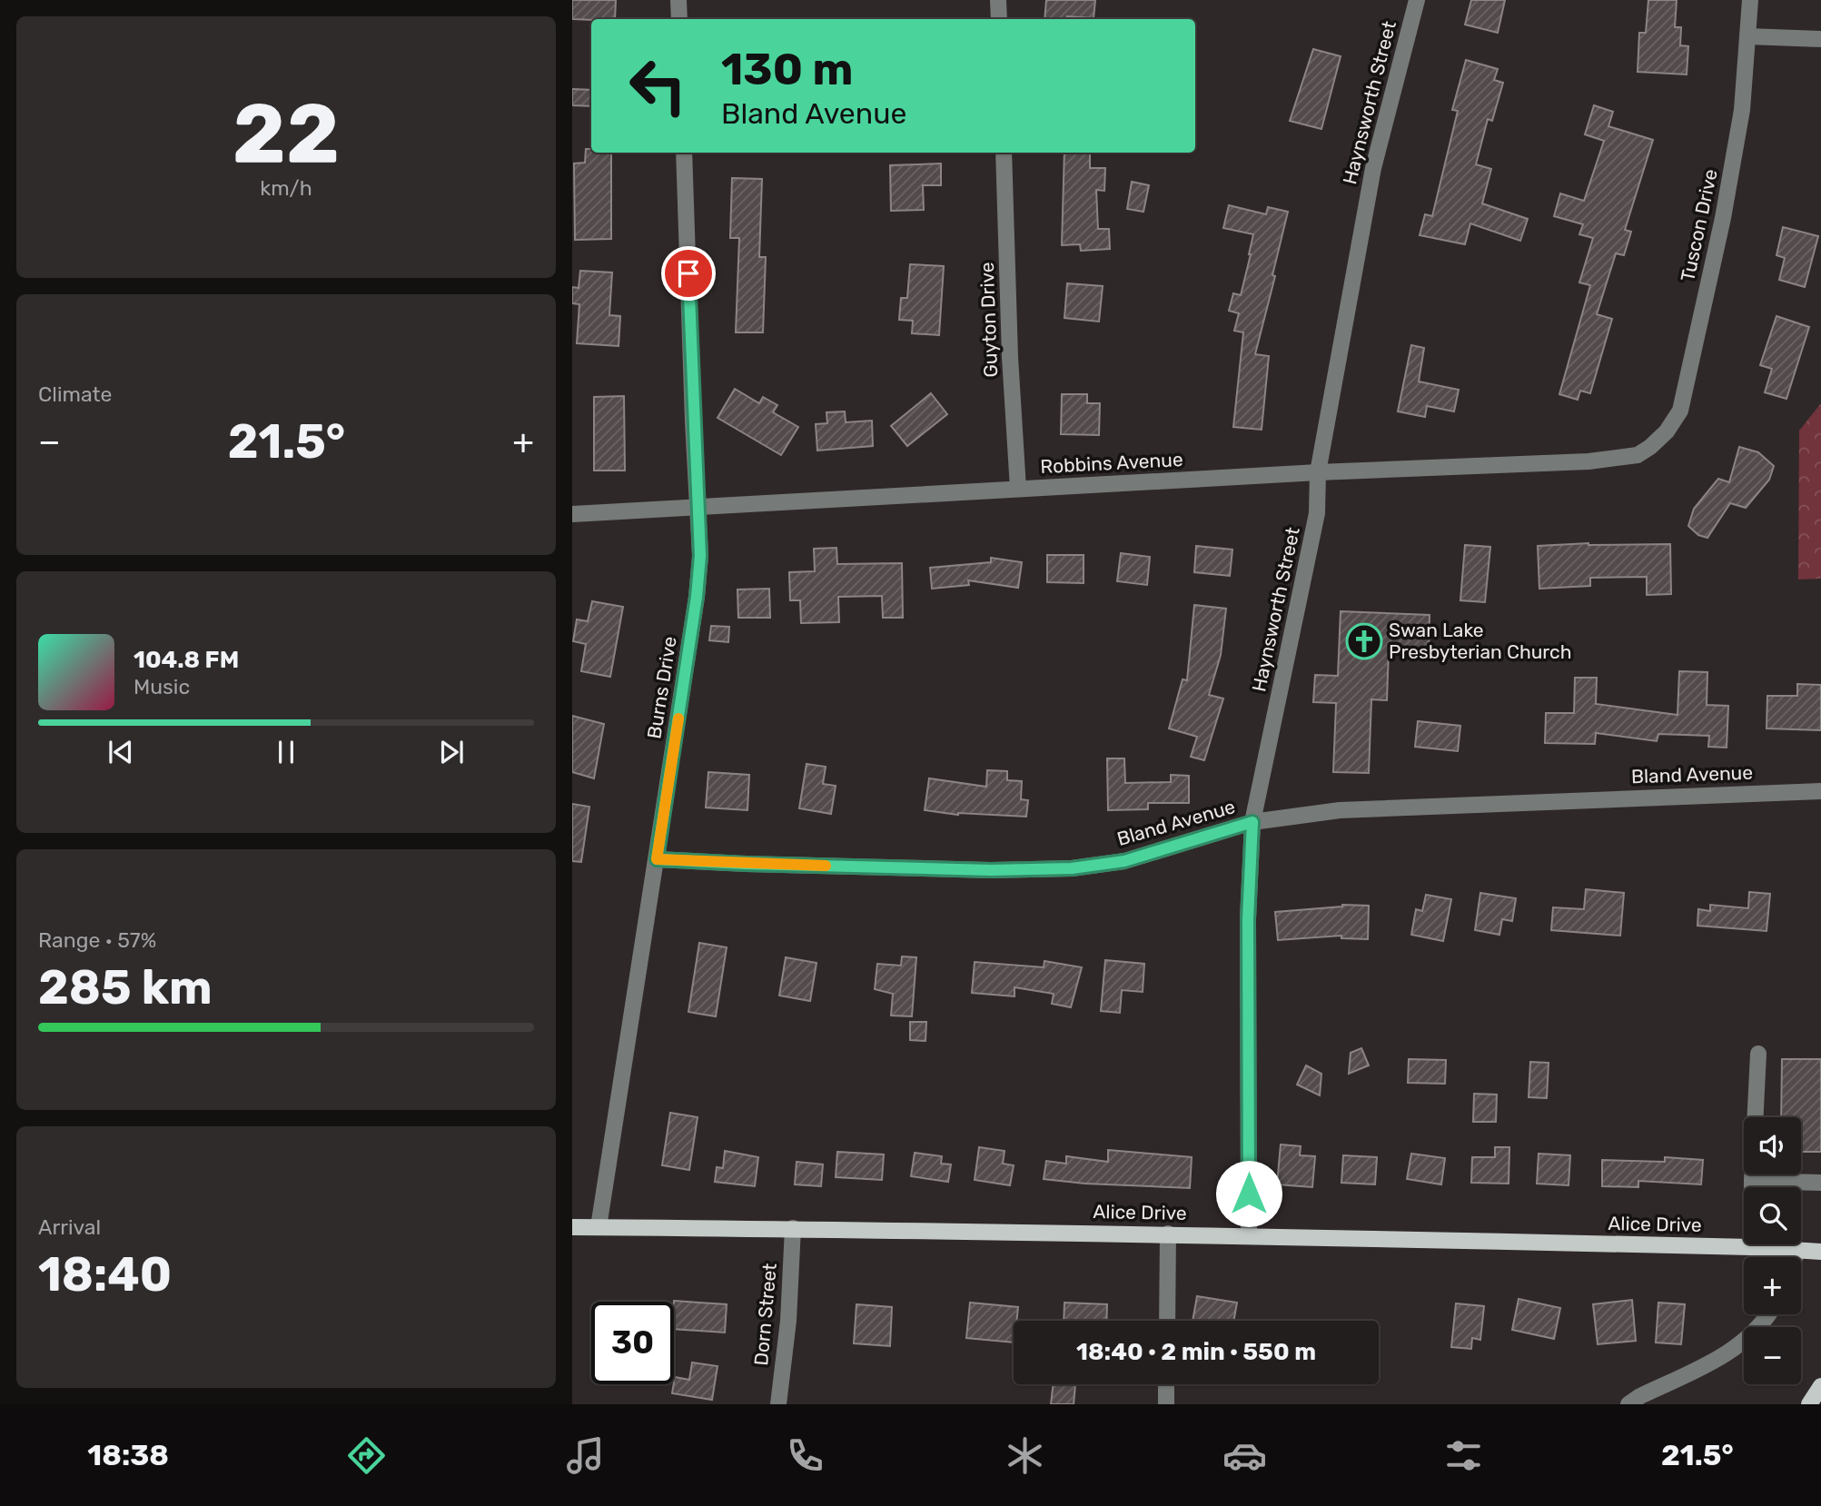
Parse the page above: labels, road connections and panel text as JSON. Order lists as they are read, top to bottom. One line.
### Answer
{"streets":{"main road":["Alice Drive"],"street":["Haynsworth Street","Tuscon Drive","Guyton Drive","Robbins Avenue","Burns Drive","Bland Avenue","Dorn Street"]},"crossings":[["Haynsworth Street","Robbins Avenue"],["Haynsworth Street","Bland Avenue"],["Haynsworth Street","Alice Drive"],["Tuscon Drive","Robbins Avenue"],["Guyton Drive","Robbins Avenue"],["Robbins Avenue","Burns Drive"],["Burns Drive","Bland Avenue"],["Burns Drive","Alice Drive"],["Alice Drive","Dorn Street"]],"places":{"church":["Swan Lake Presbyterian Church"]},"page":{"tile":[["22","km/h"],"Climate",["Range · 57%","285 km"],["Arrival","18:40"]],"turn":["130 m","Bland Avenue"],"heat":["−","21.5°","+"],"song":["104.8 FM","Music"],"map_buttons":["+","−"],"limit":"30","trip":"18:40 · 2 min · 550 m","tabs":["18:38","21.5°"]}}
